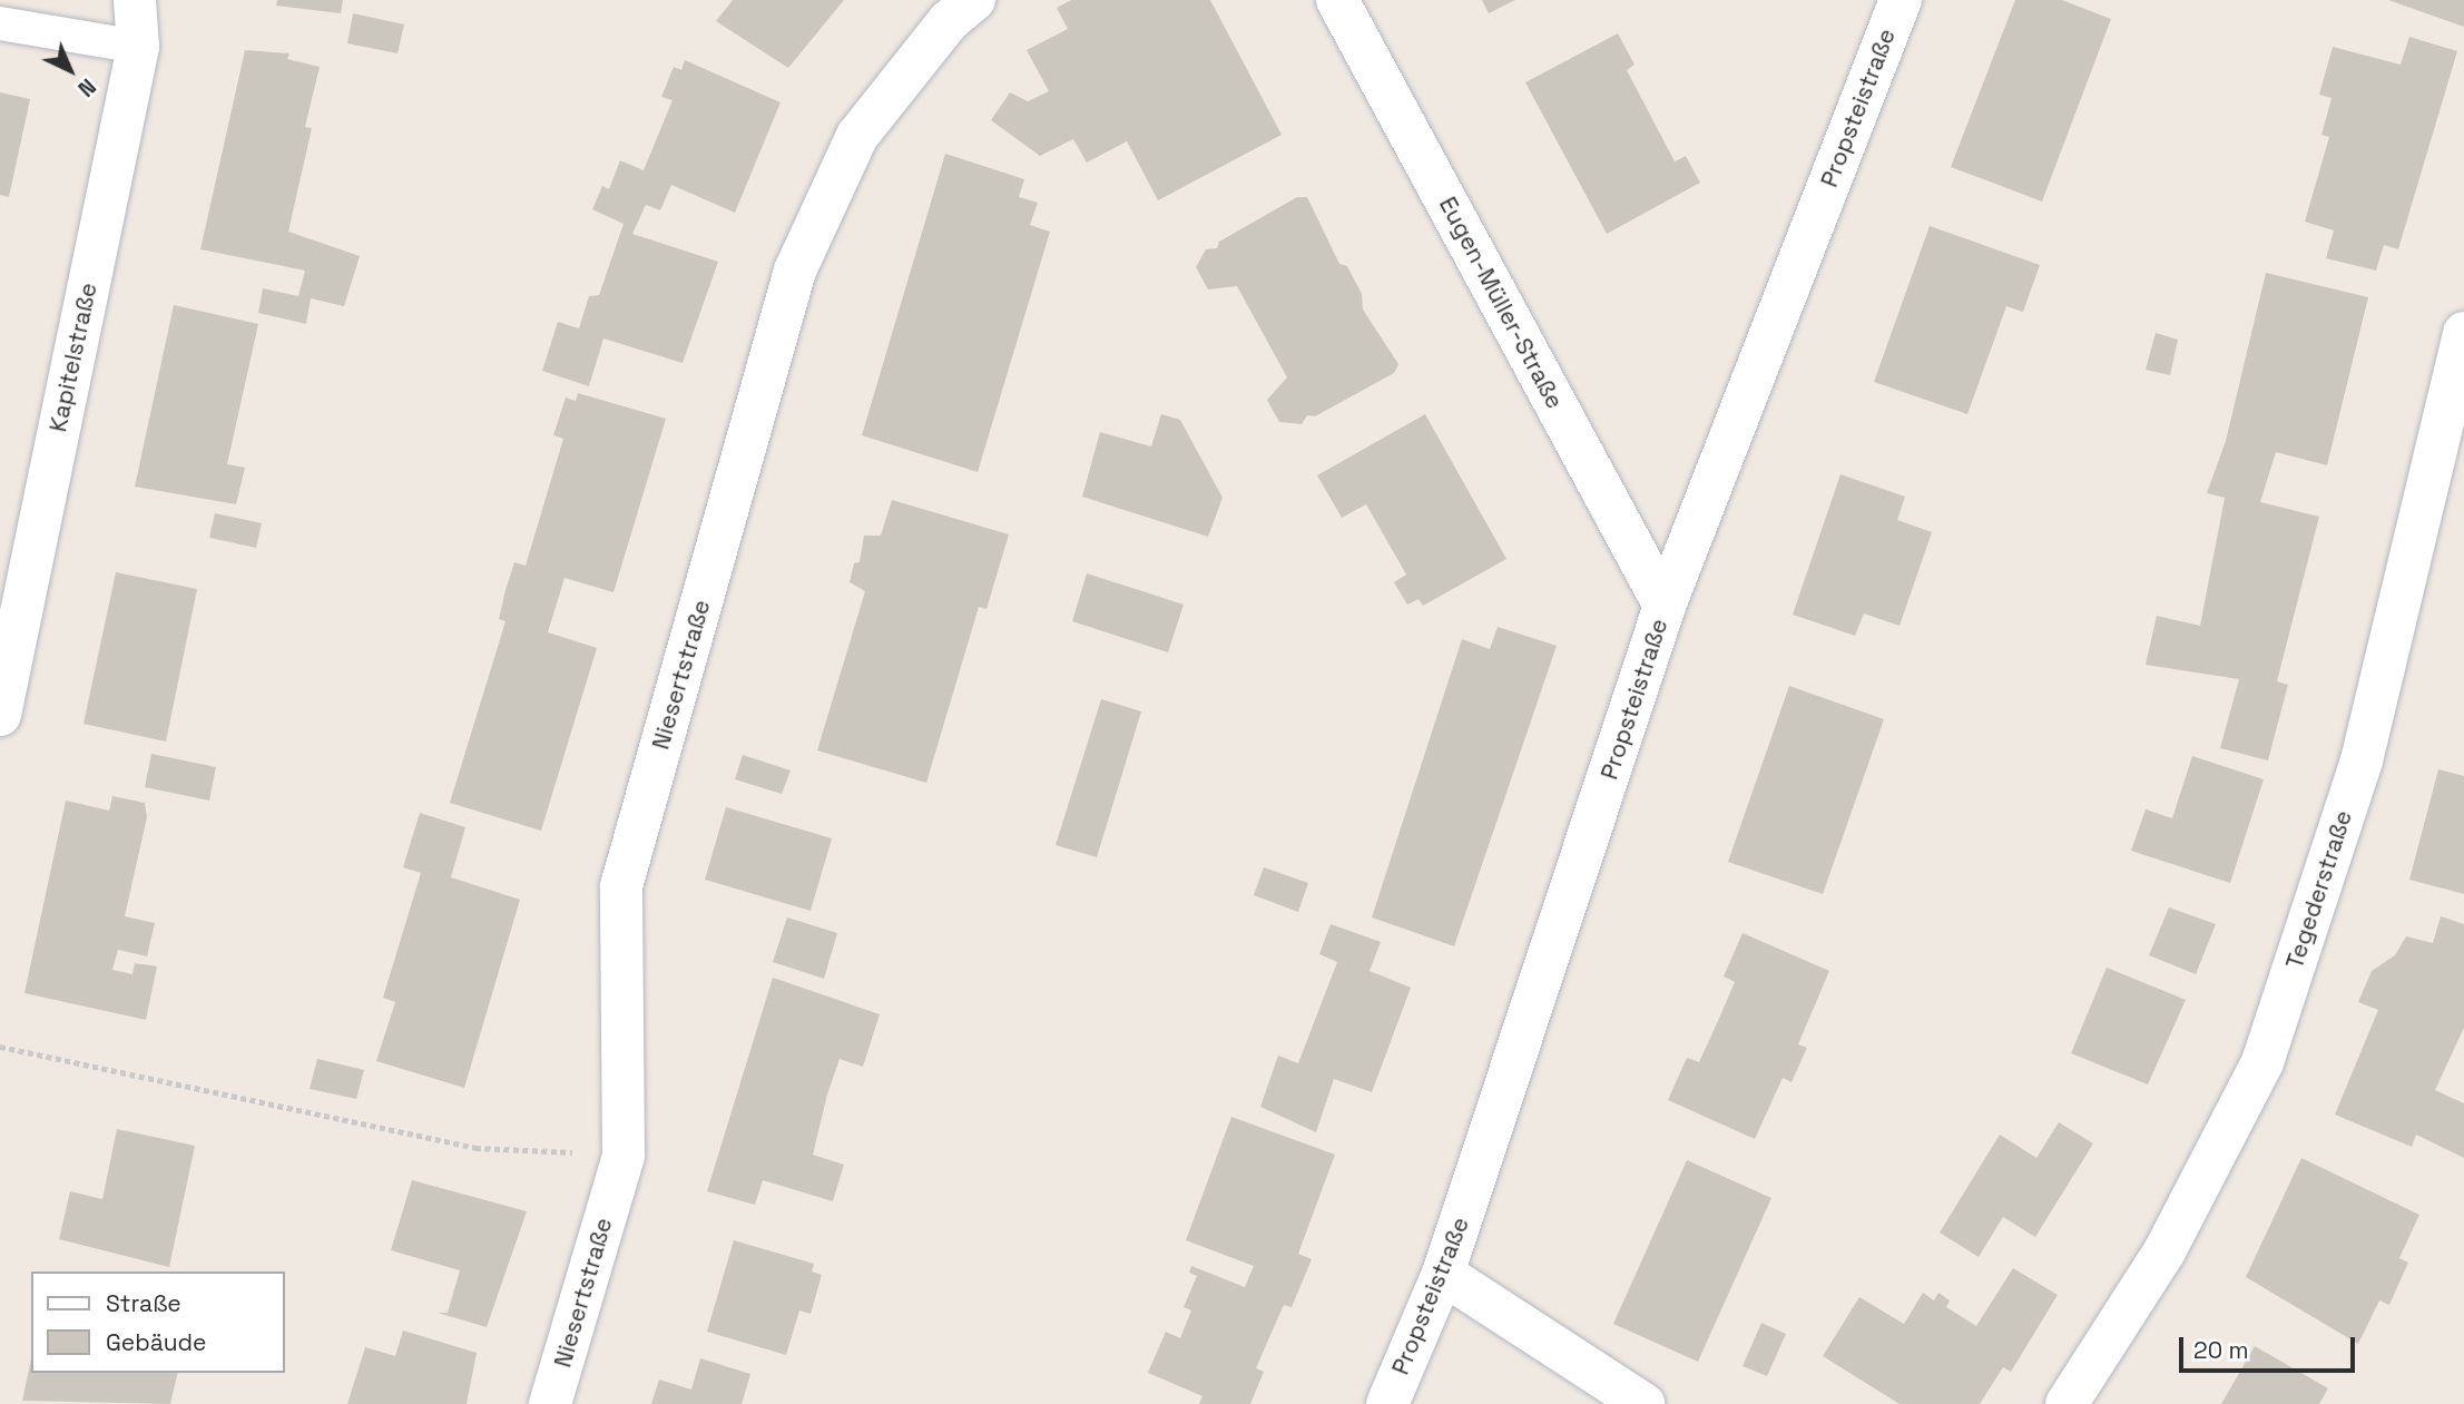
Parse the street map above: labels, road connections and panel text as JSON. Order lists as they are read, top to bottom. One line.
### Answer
{"streets":{"street":["Propsteistraße","Eugen-Müller-Straße","Kapitelstraße","Niesertstraße","Tegederstraße"]},"crossings":[["Propsteistraße","Eugen-Müller-Straße"]],"legend":["Straße","Gebäude"],"scale_bar":"20 m","north":"bottom right"}
